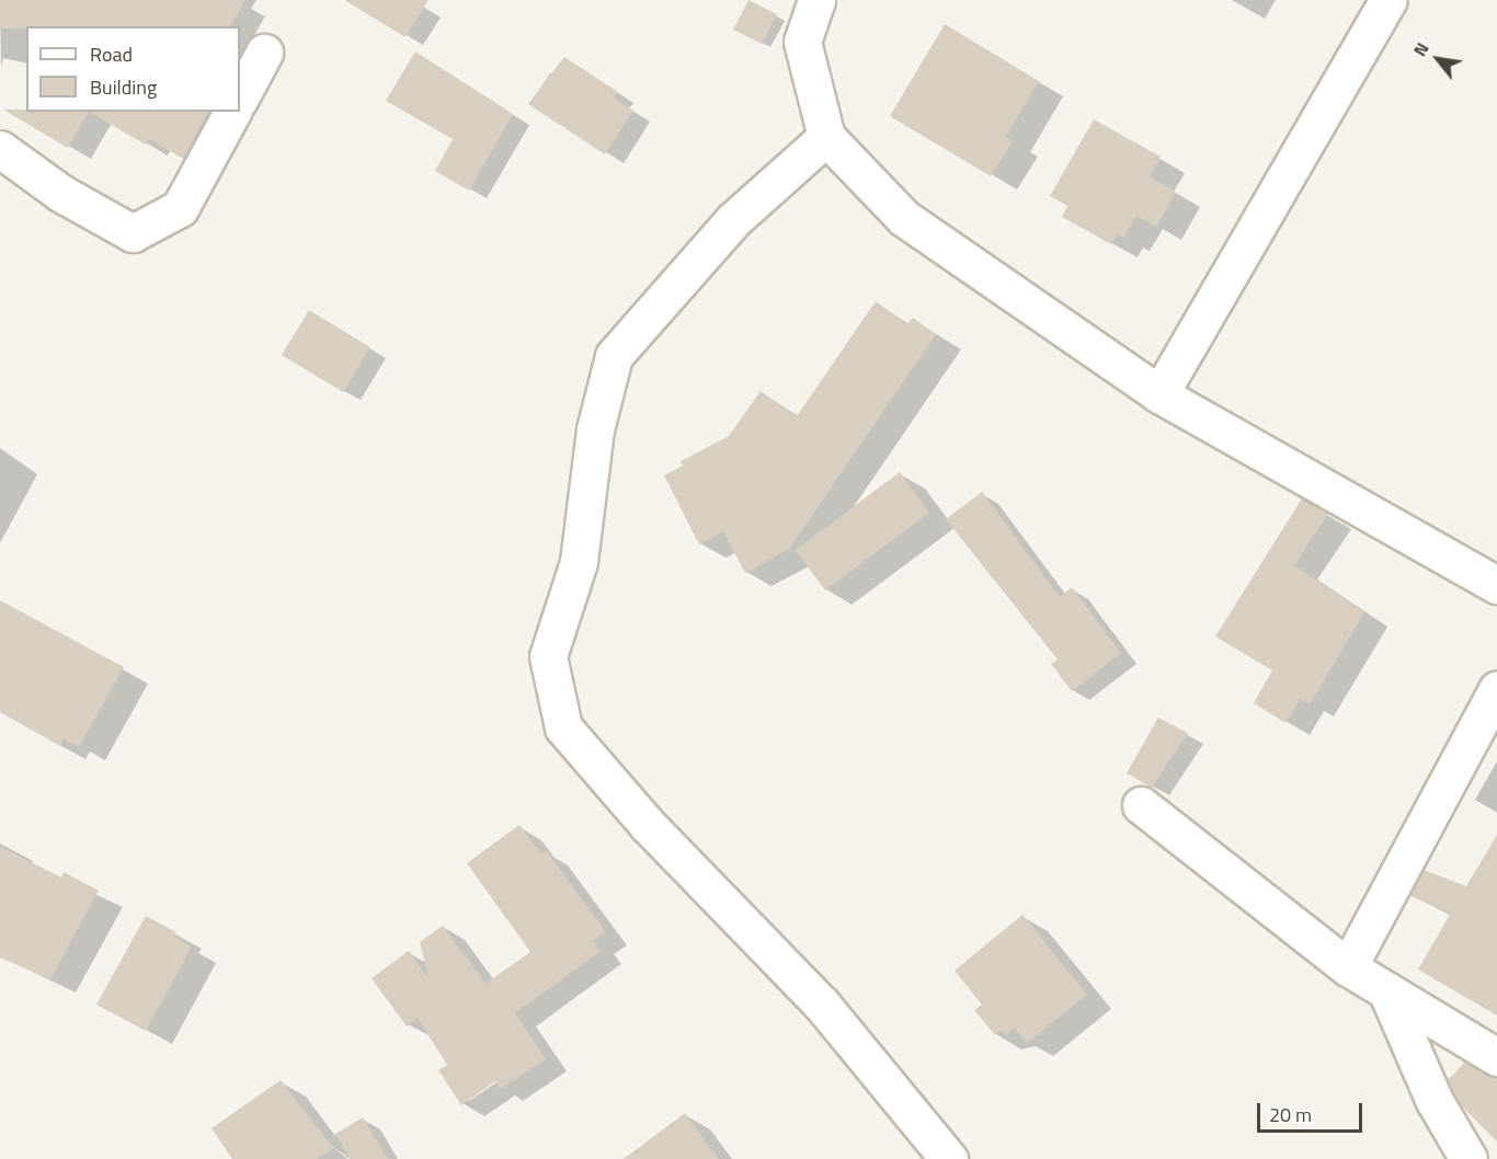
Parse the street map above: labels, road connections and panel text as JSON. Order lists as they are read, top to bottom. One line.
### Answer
{"legend":["Road","Building"],"scale_bar":"20 m","north":"top left"}
